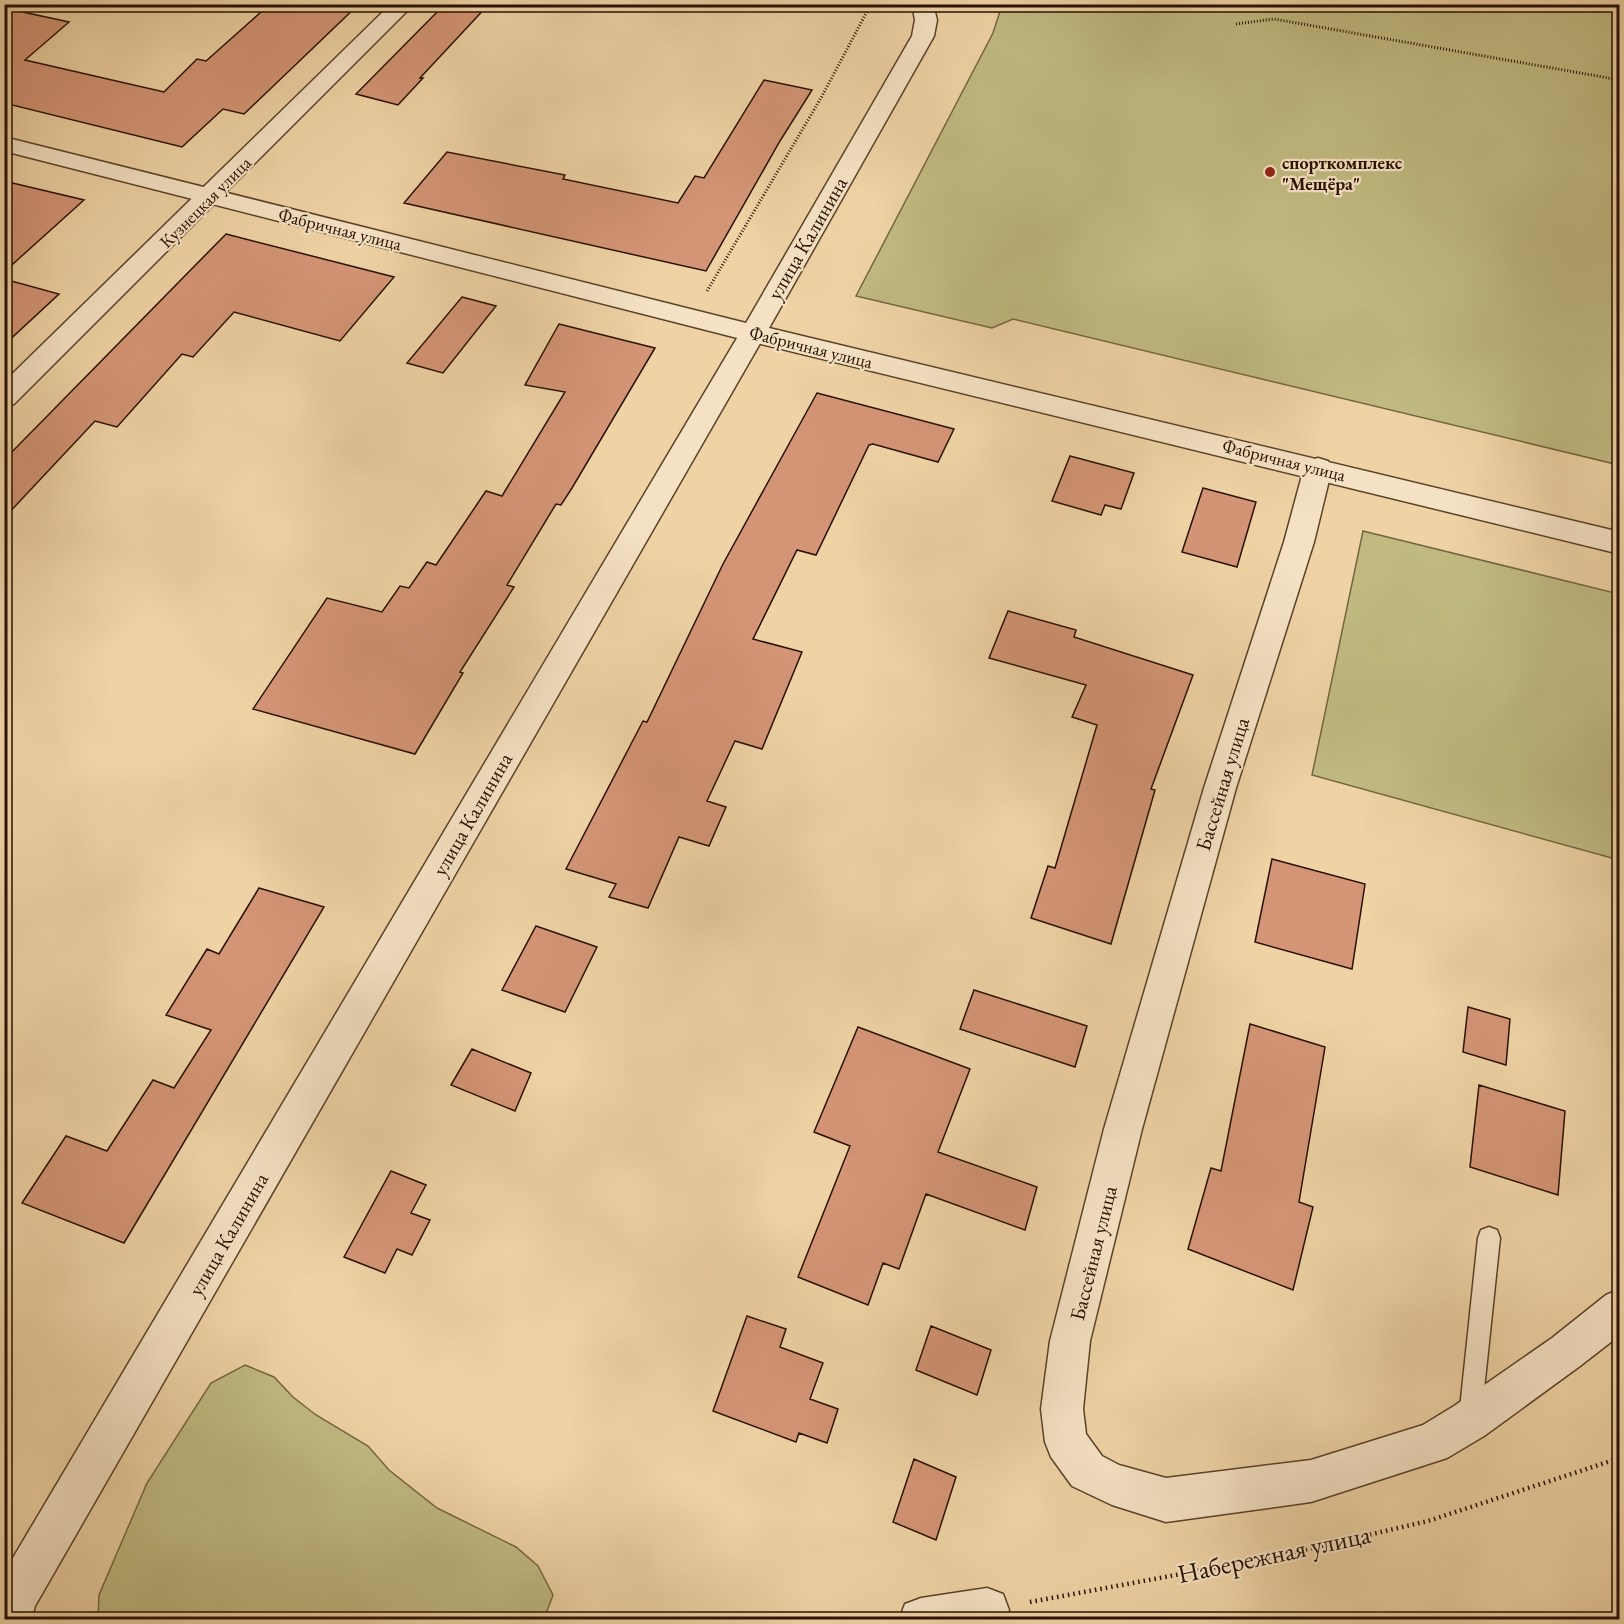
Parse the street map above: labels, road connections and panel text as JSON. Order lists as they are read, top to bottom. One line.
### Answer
{"streets":{"street":["Кузнецкая улица","Фабричная улица","улица Калинина","Бассейная улица"],"path":["Набережная улица"]},"crossings":[["Кузнецкая улица","Фабричная улица"],["Фабричная улица","улица Калинина"],["Фабричная улица","Бассейная улица"]],"places":["спорткомплекс \"Мещёра\""]}
